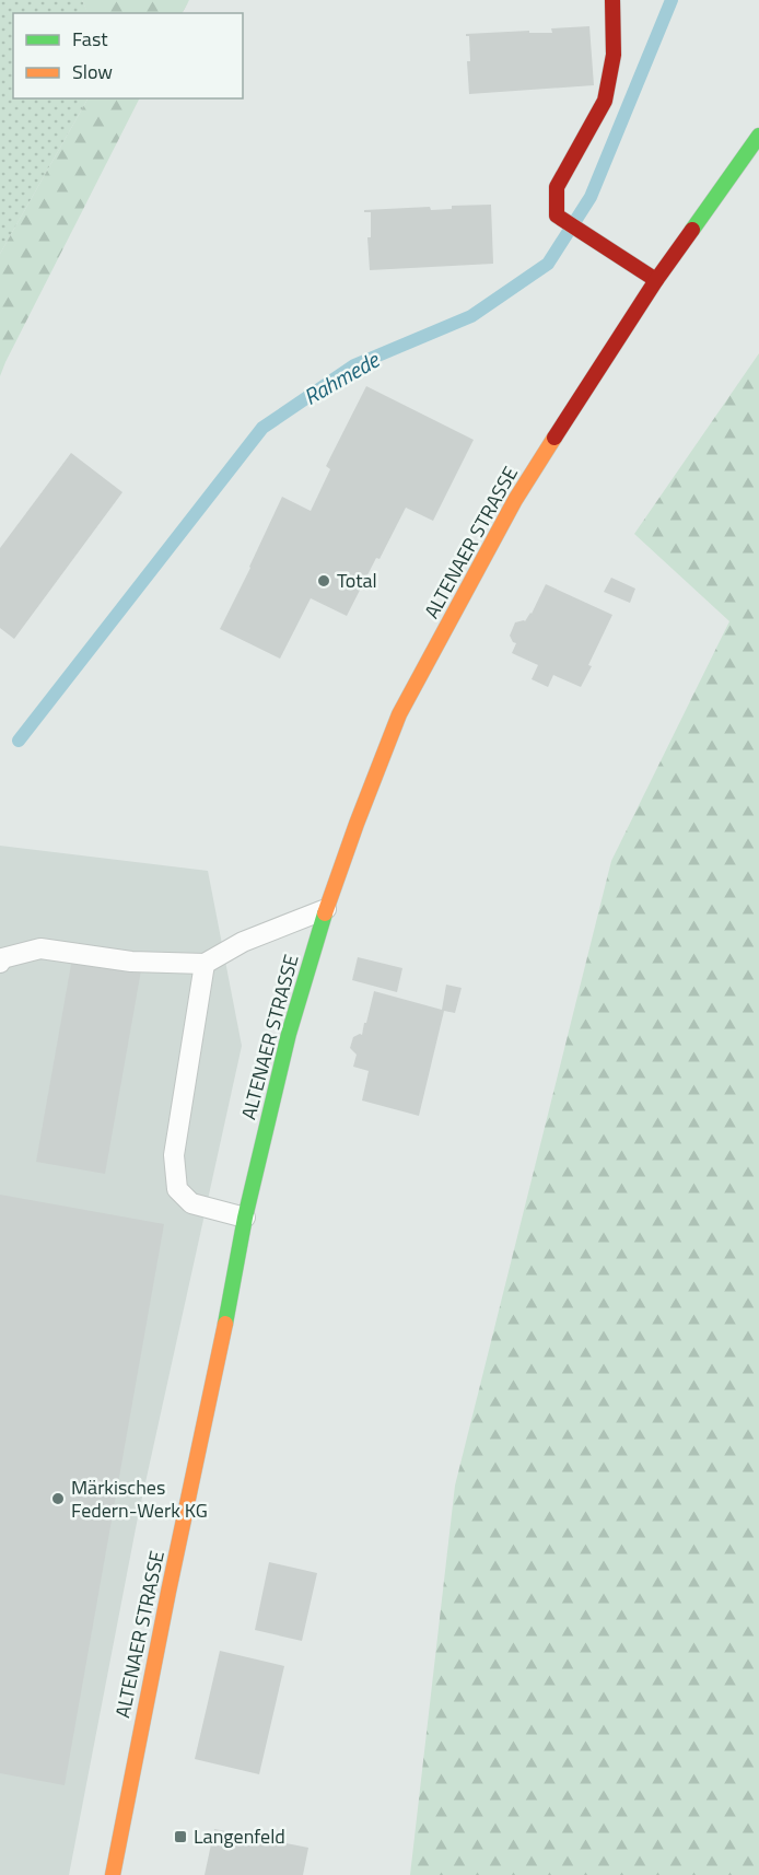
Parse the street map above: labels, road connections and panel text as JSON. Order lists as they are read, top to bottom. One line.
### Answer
{"streets":{"main road":["ALTENAER STRASSE"]},"water":["Rahmede"],"places":{"other":["Total","Märkisches Federn-Werk KG"],"transit":["Langenfeld"]},"legend":["Fast","Slow"]}
